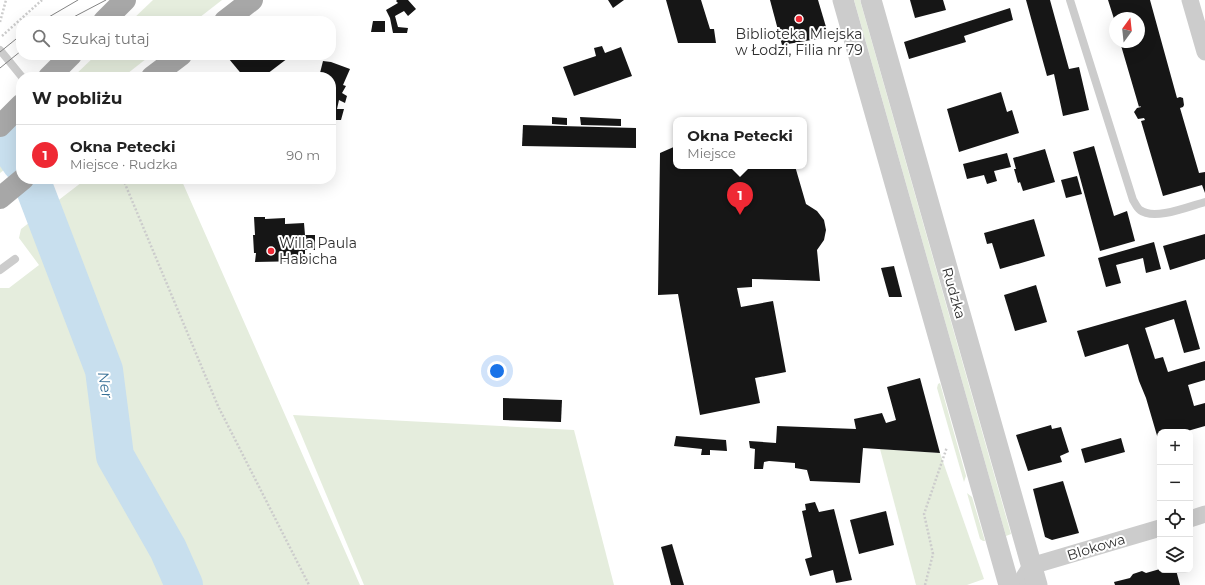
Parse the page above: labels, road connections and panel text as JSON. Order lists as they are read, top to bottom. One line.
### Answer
{"streets":{"street":["Rudzka","Blokowa"]},"crossings":[["Rudzka","Blokowa"]],"water":["Ner"],"places":["Biblioteka Miejska w Łodzi, Filia nr 79","Willa Paula Habicha"],"north":"top","page":{"search":"Szukaj tutaj","heading":"W pobliżu","popup":["Okna Petecki","Miejsce"],"list":[{"mark":"1","name":"Okna Petecki","note":"Miejsce · Rudzka","value":"90 m"}],"pins":"1","map_buttons":["+","−"]}}
